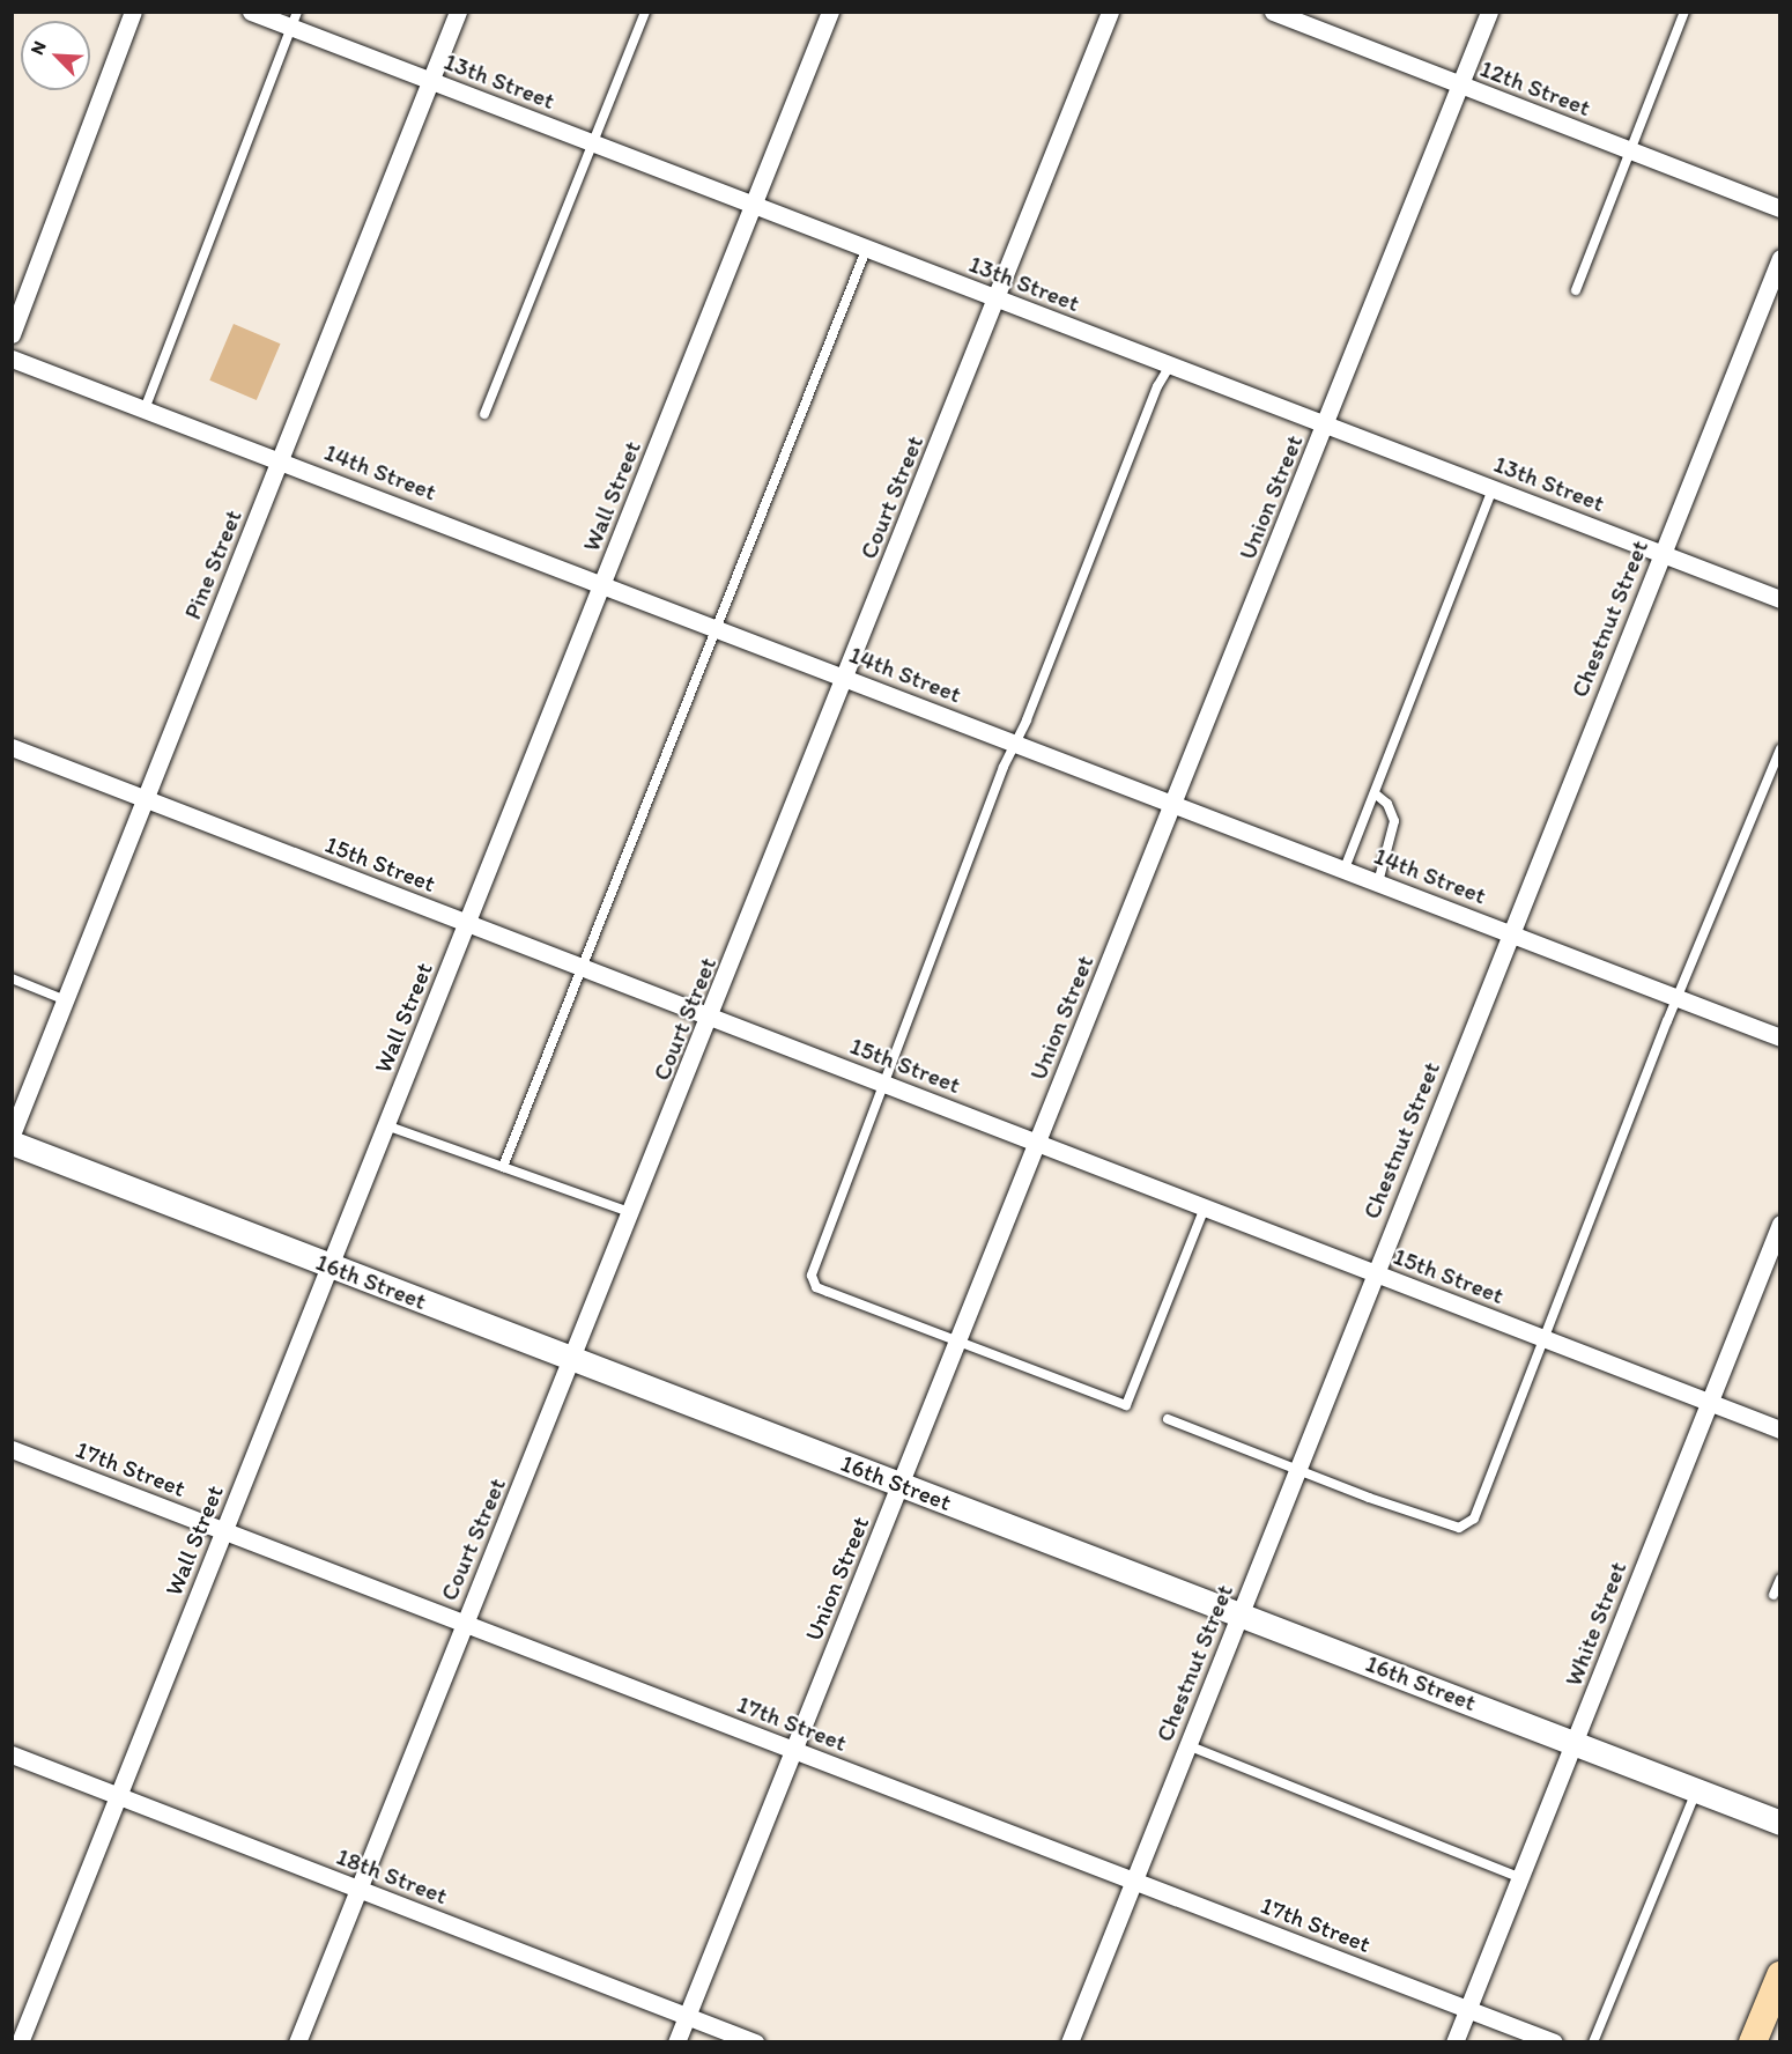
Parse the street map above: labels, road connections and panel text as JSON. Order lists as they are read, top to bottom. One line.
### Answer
{"streets":{"street":["13th Street","12th Street","14th Street","Wall Street","Court Street","Union Street","Pine Street","Chestnut Street","15th Street","16th Street","17th Street","White Street","18th Street"]},"crossings":[["13th Street","Wall Street"],["13th Street","Court Street"],["13th Street","Union Street"],["13th Street","Pine Street"],["13th Street","Chestnut Street"],["12th Street","Union Street"],["14th Street","Wall Street"],["14th Street","Court Street"],["14th Street","Union Street"],["14th Street","Pine Street"],["14th Street","Chestnut Street"],["Wall Street","15th Street"],["Wall Street","16th Street"],["Wall Street","17th Street"],["Wall Street","18th Street"],["Court Street","15th Street"],["Court Street","16th Street"],["Court Street","17th Street"],["Court Street","18th Street"],["Union Street","15th Street"],["Union Street","16th Street"],["Union Street","17th Street"],["Union Street","18th Street"],["Pine Street","15th Street"],["Chestnut Street","15th Street"],["Chestnut Street","16th Street"],["Chestnut Street","17th Street"],["15th Street","White Street"],["16th Street","White Street"],["17th Street","White Street"]],"north":"top left"}
